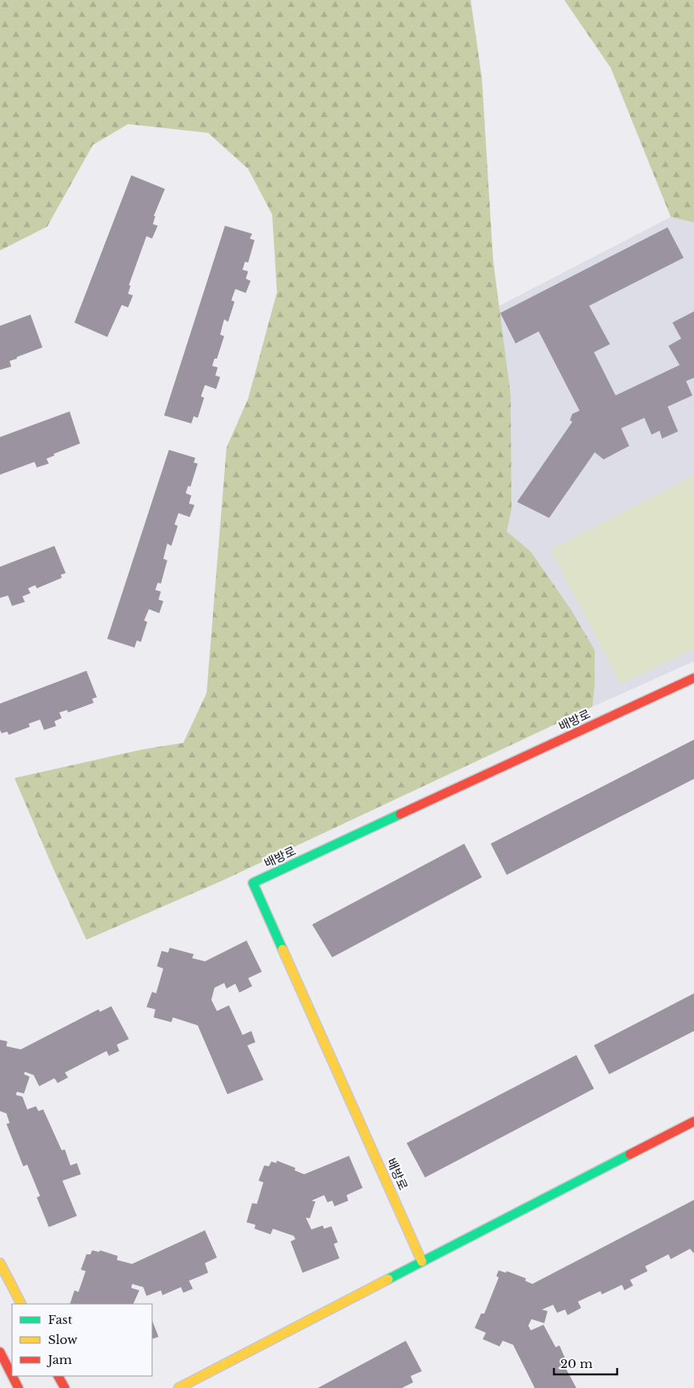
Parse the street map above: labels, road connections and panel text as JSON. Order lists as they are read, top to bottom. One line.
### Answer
{"streets":{"street":["배방로"]},"legend":["Fast","Slow","Jam"],"scale_bar":"20 m"}
